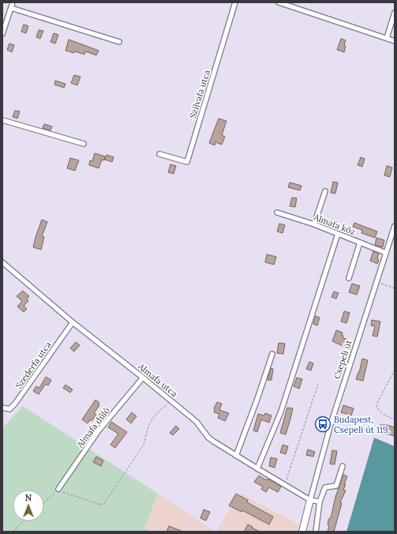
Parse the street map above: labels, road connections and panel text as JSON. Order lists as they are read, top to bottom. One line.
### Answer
{"streets":{"street":["Szilvafa utca","Almafa köz","Csepeli út","Szederfa utca","Almafa utca","Almafa dűlő"]},"crossings":[["Almafa köz","Csepeli út"],["Csepeli út","Almafa utca"],["Szederfa utca","Almafa utca"],["Almafa utca","Almafa dűlő"]],"places":{"bus stop":["Budapest, Csepeli út 119."]},"north":"top"}
